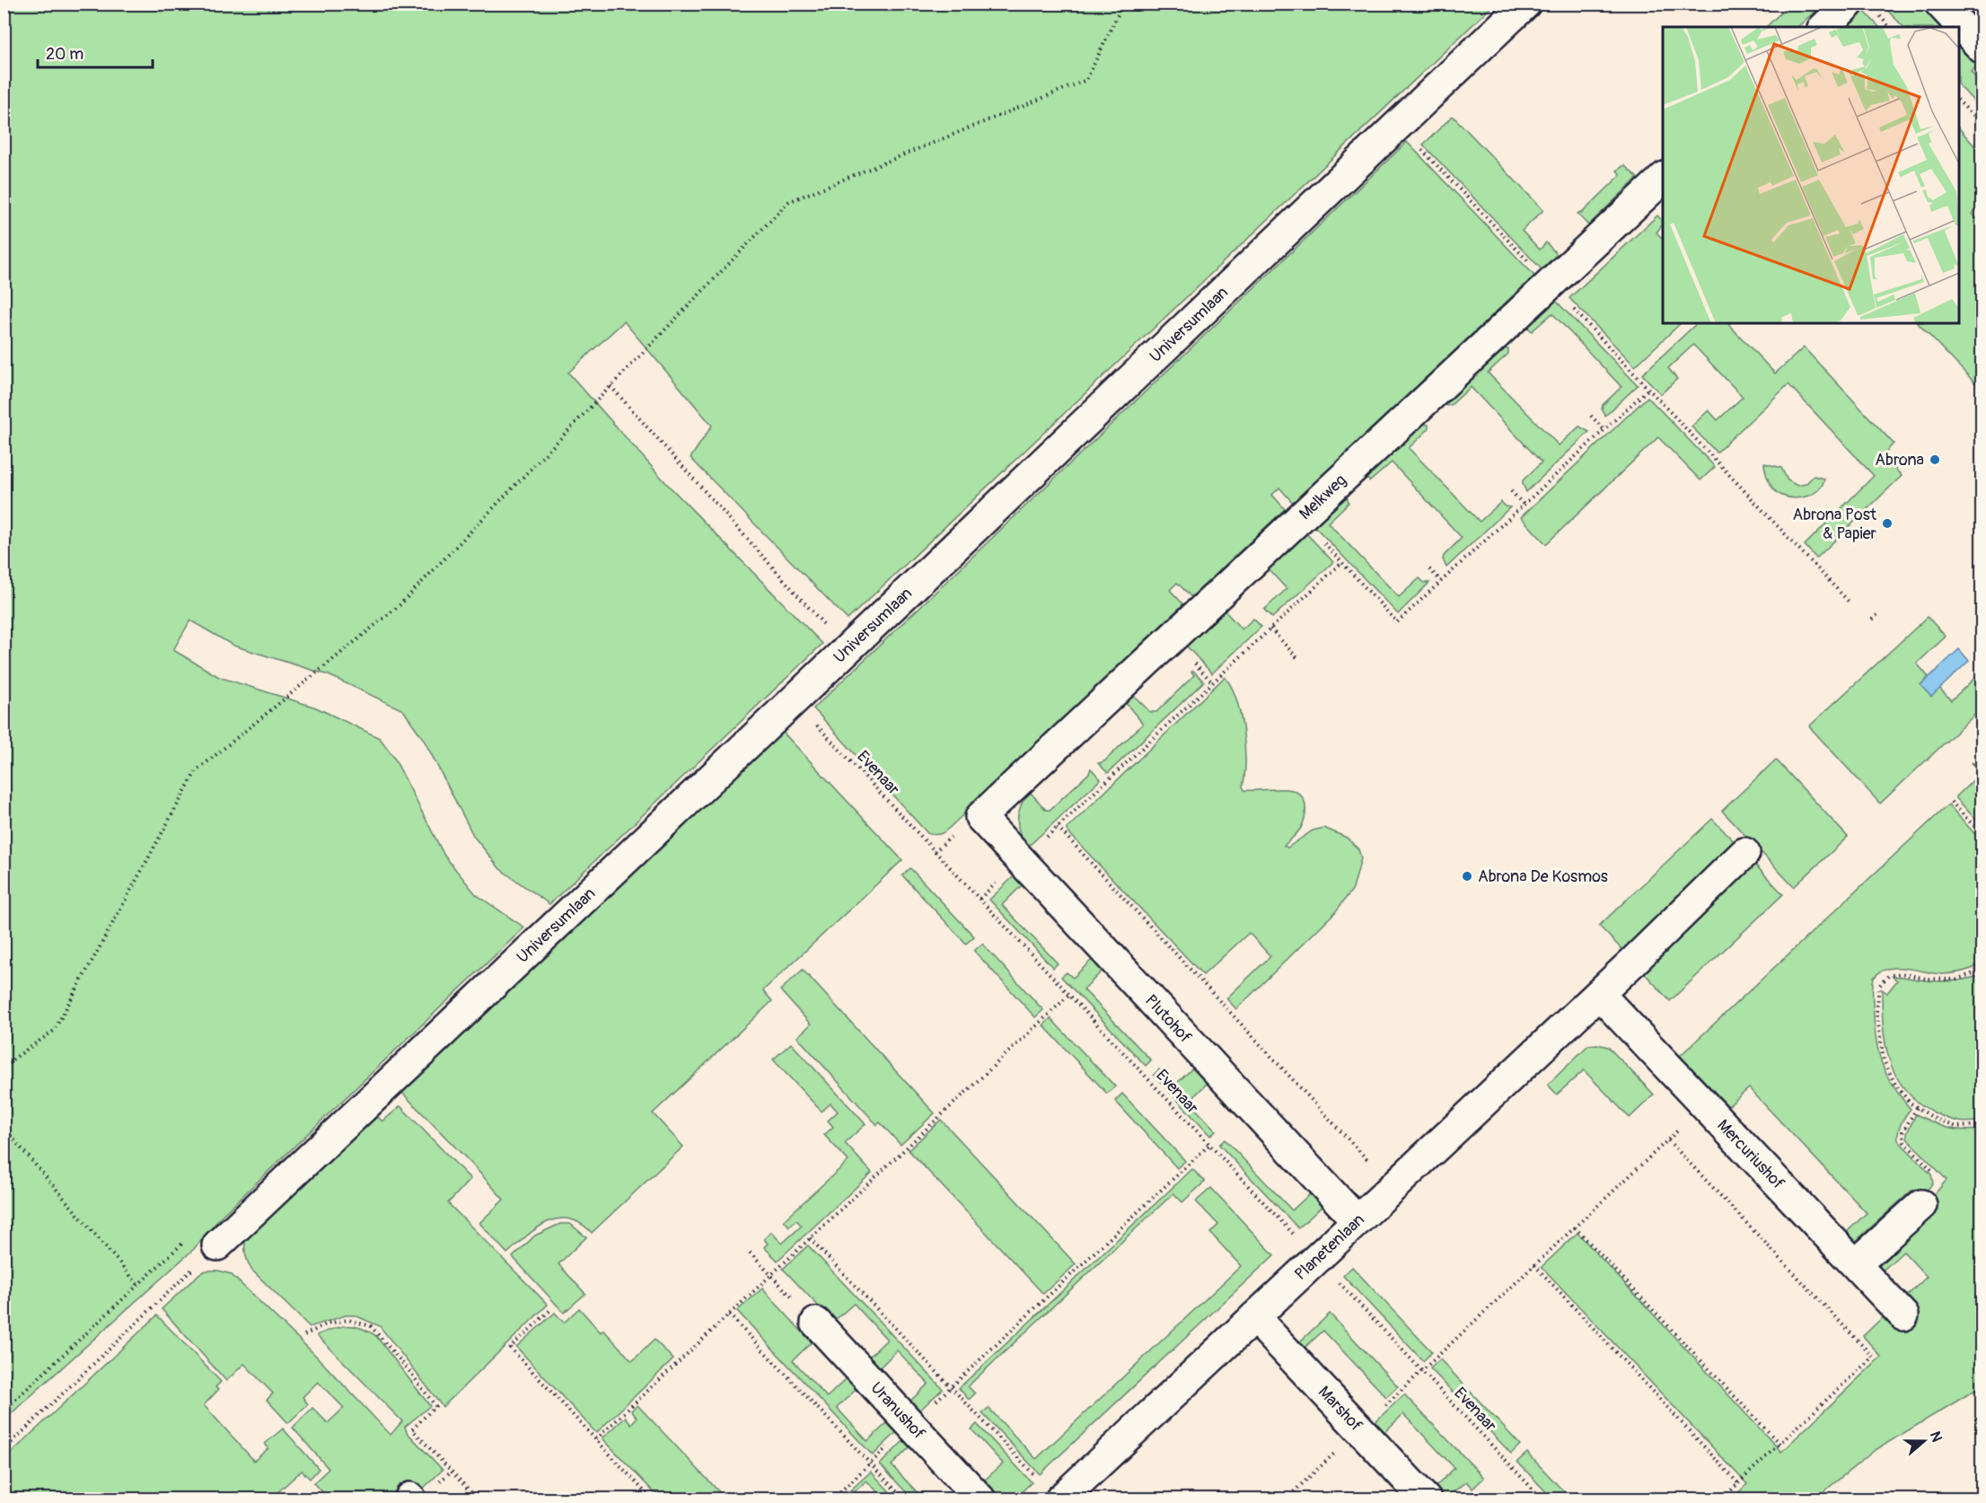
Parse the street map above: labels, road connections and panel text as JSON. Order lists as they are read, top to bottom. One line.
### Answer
{"streets":{"street":["Universumlaan","Melkweg","Plutohof","Mercuriushof","Planetenlaan","Marshof","Uranushof"],"path":["Evenaar"]},"crossings":[["Universumlaan","Evenaar"],["Melkweg","Plutohof"],["Evenaar","Planetenlaan"],["Plutohof","Planetenlaan"],["Mercuriushof","Planetenlaan"],["Planetenlaan","Marshof"]],"places":["Abrona","Abrona Post & Papier","Abrona De Kosmos"],"scale_bar":"20 m","north":"right"}
